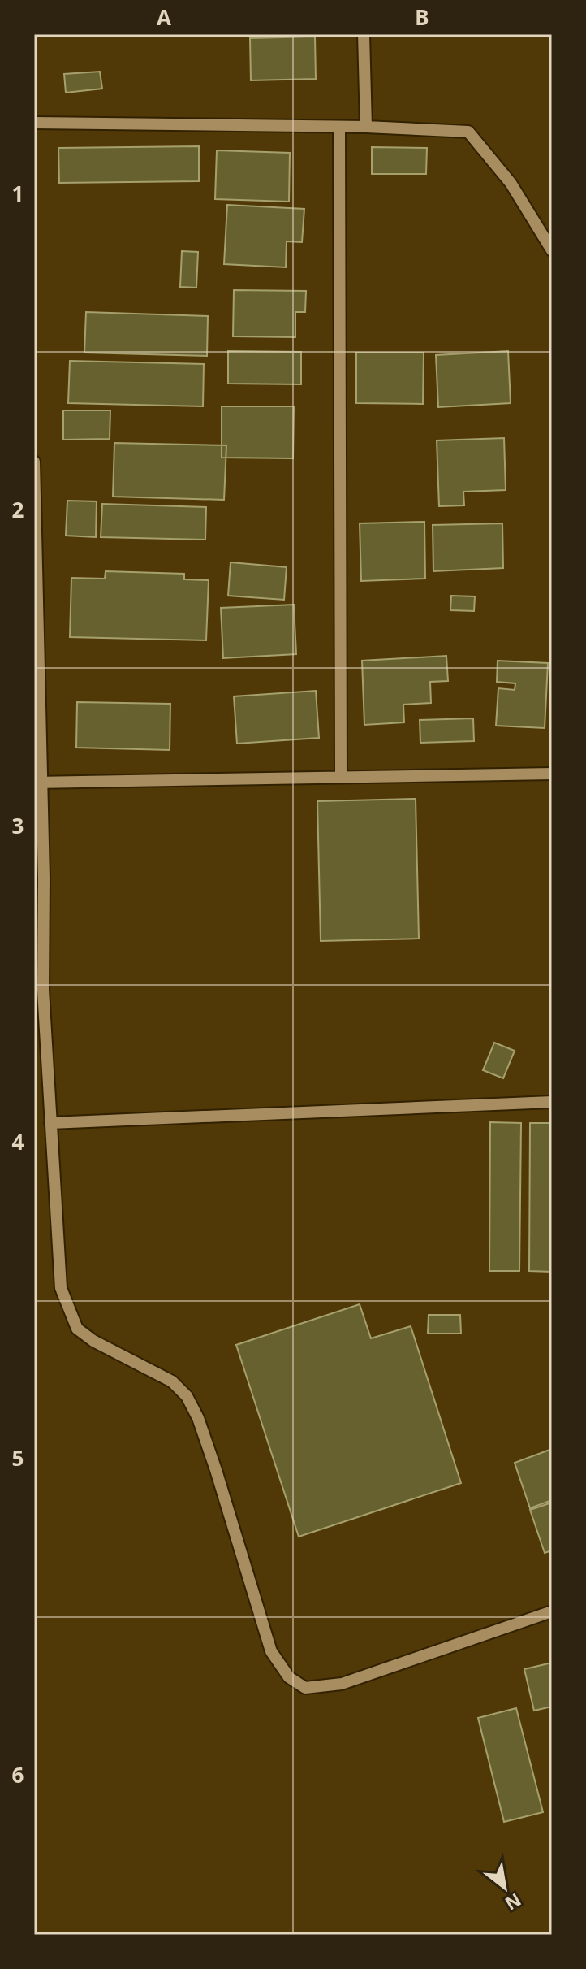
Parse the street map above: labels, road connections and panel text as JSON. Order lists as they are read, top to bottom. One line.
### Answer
{"north":"bottom right","grid":{"columns":["A","B"],"rows":["1","2","3","4","5","6"]}}
